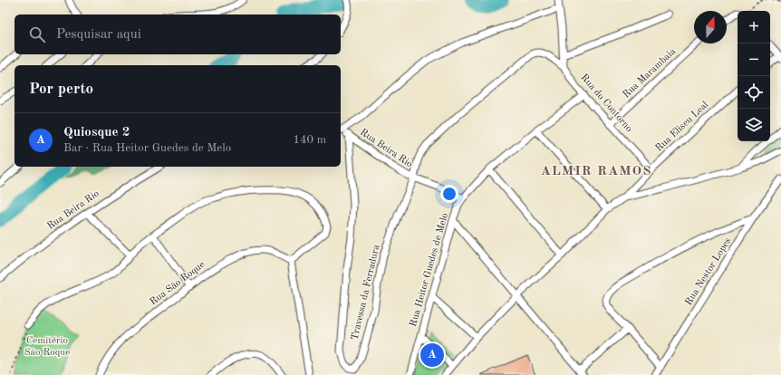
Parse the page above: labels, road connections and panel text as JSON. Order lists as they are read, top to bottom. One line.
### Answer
{"streets":{"street":["Rua Marambaia","Rua do Contorno","Rua Eliseu Leal","Rua Beira Rio","Rua Heitor Guedes de Melo","Rua Nestor Lopes","Rua Sâo Roque","Travessa da Ferradura"]},"crossings":[["Rua Marambaia","Rua do Contorno"],["Rua do Contorno","Rua Eliseu Leal"],["Rua do Contorno","Rua Heitor Guedes de Melo"],["Rua do Contorno","Travessa da Ferradura"],["Rua Beira Rio","Rua Heitor Guedes de Melo"],["Rua Beira Rio","Travessa da Ferradura"]],"districts":["ALMIR RAMOS"],"parks":["Cemitério São Roque"],"north":"top","page":{"map_buttons":["+","−"],"search":"Pesquisar aqui","heading":"Por perto","list":[{"mark":"A","name":"Quiosque 2","note":"Bar · Rua Heitor Guedes de Melo","value":"140 m"}],"pins":"A"}}
